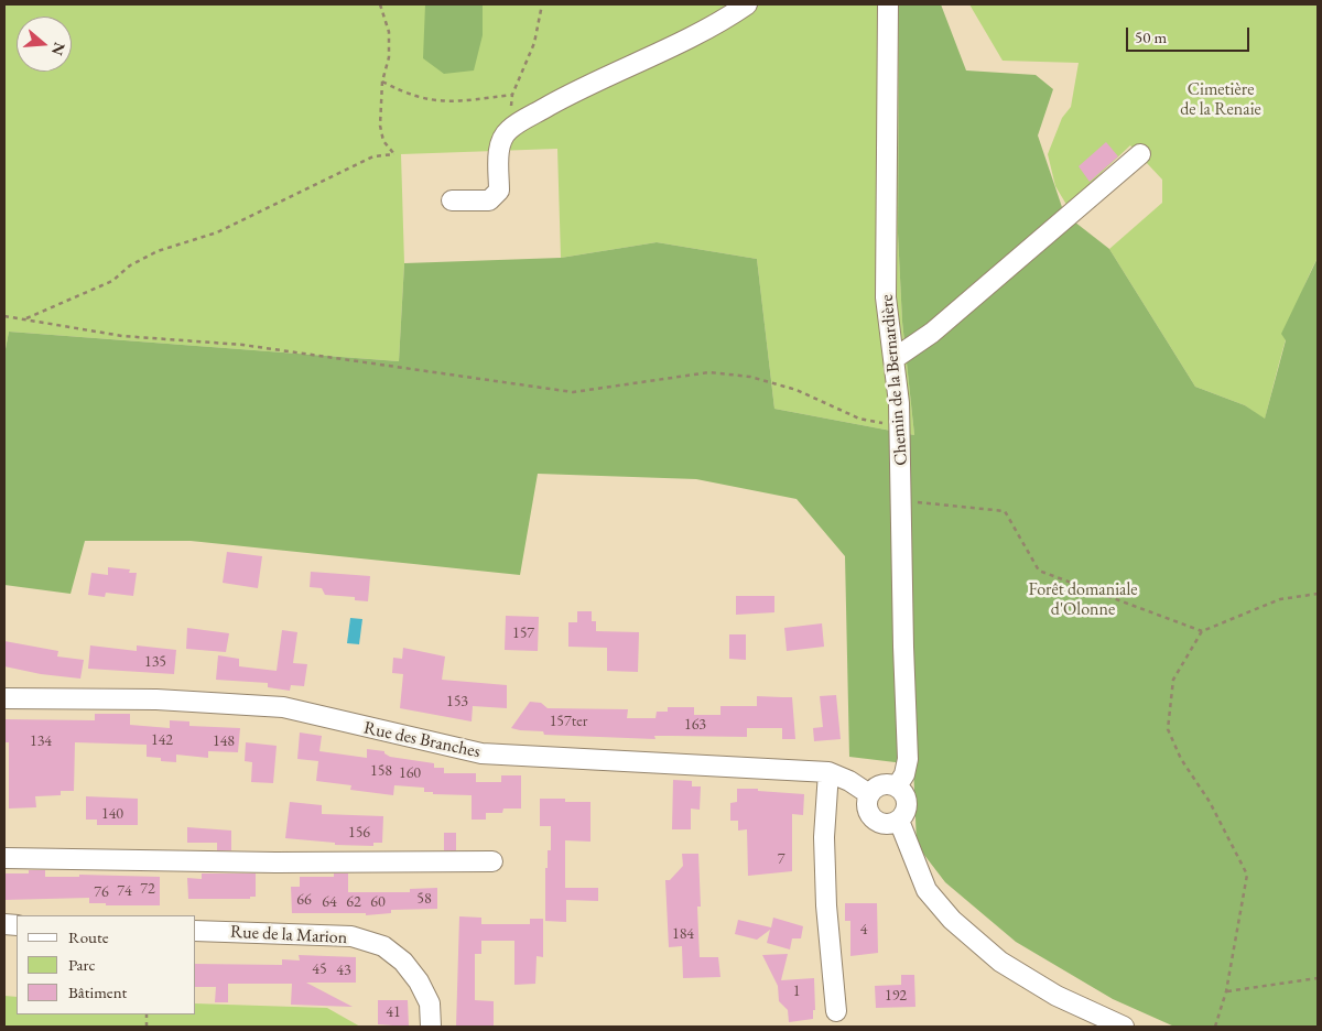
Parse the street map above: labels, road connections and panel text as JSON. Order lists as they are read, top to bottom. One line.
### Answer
{"streets":{"street":["Chemin de la Bernardière","Rue des Branches","Rue de la Marion"]},"crossings":[["Chemin de la Bernardière","Rue des Branches"]],"parks":["Cimetière de la Renaie","Forêt domaniale d'Olonne"],"house_numbers":["157","135","153","157ter","163","142","134","148","158","160","140","156","7","72","74","76","58","66","64","62","60","4","184","45","43","1","192","41"],"legend":["Route","Parc","Bâtiment"],"scale_bar":"50 m","north":"right"}
